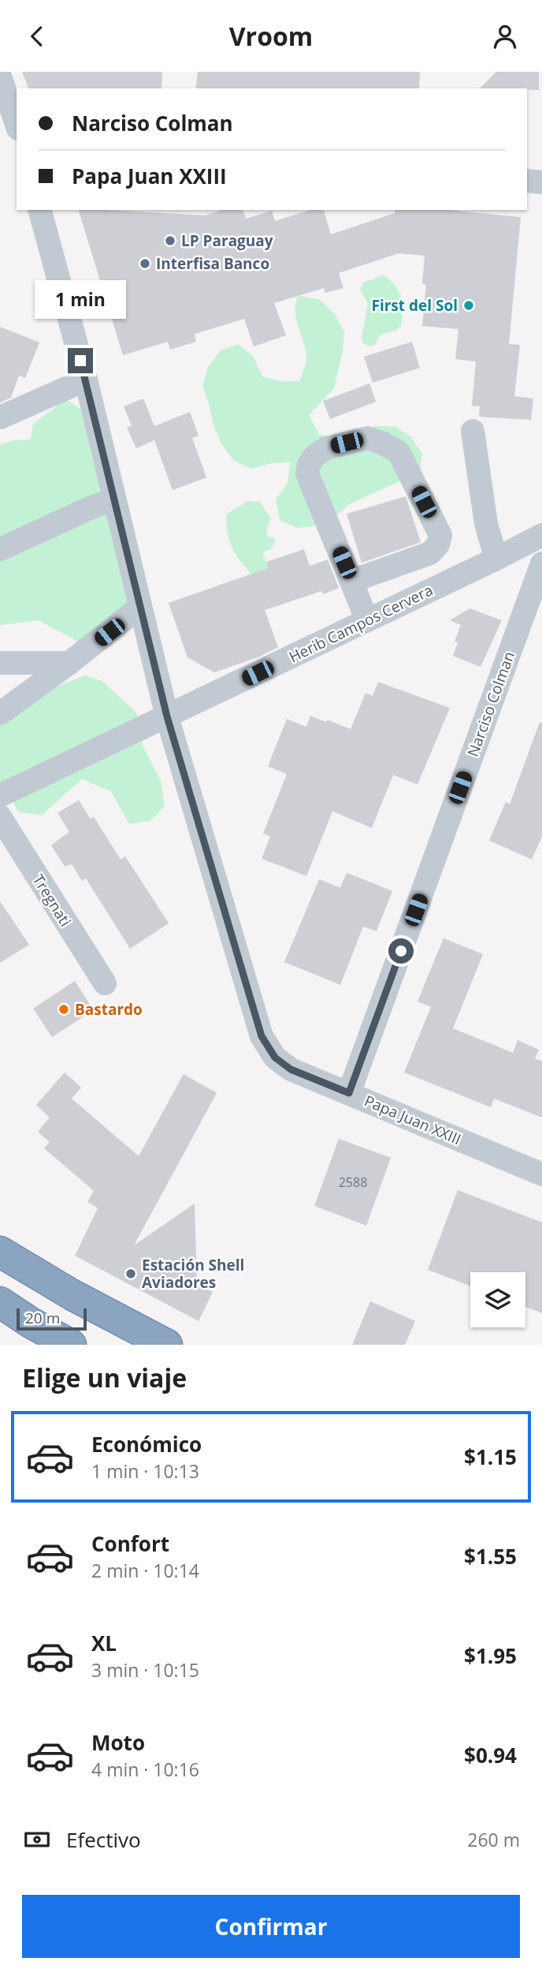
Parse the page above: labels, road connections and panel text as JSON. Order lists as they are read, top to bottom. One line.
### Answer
{"streets":{"street":["Herib Campos Cervera","Narciso Colman","Tregnati","Papa Juan XXIII"]},"crossings":[["Herib Campos Cervera","Papa Juan XXIII"],["Narciso Colman","Papa Juan XXIII"]],"places":["LP Paraguay","Interfisa Banco","First del Sol","Bastardo","Estación Shell Aviadores"],"house_numbers":["2588"],"scale_bar":"20 m","page":{"header":"Vroom","banner":["Narciso Colman","Papa Juan XXIII"],"bubble":"1 min","scale":"20 m","heading":"Elige un viaje","list":[{"name":"Económico","note":"1 min · 10:13","value":"$1.15"},{"name":"Confort","note":"2 min · 10:14","value":"$1.55"},{"name":"XL","note":"3 min · 10:15","value":"$1.95"},{"name":"Moto","note":"4 min · 10:16","value":"$0.94"}],"pay":["Efectivo","260 m"],"buttons":"Confirmar"}}
